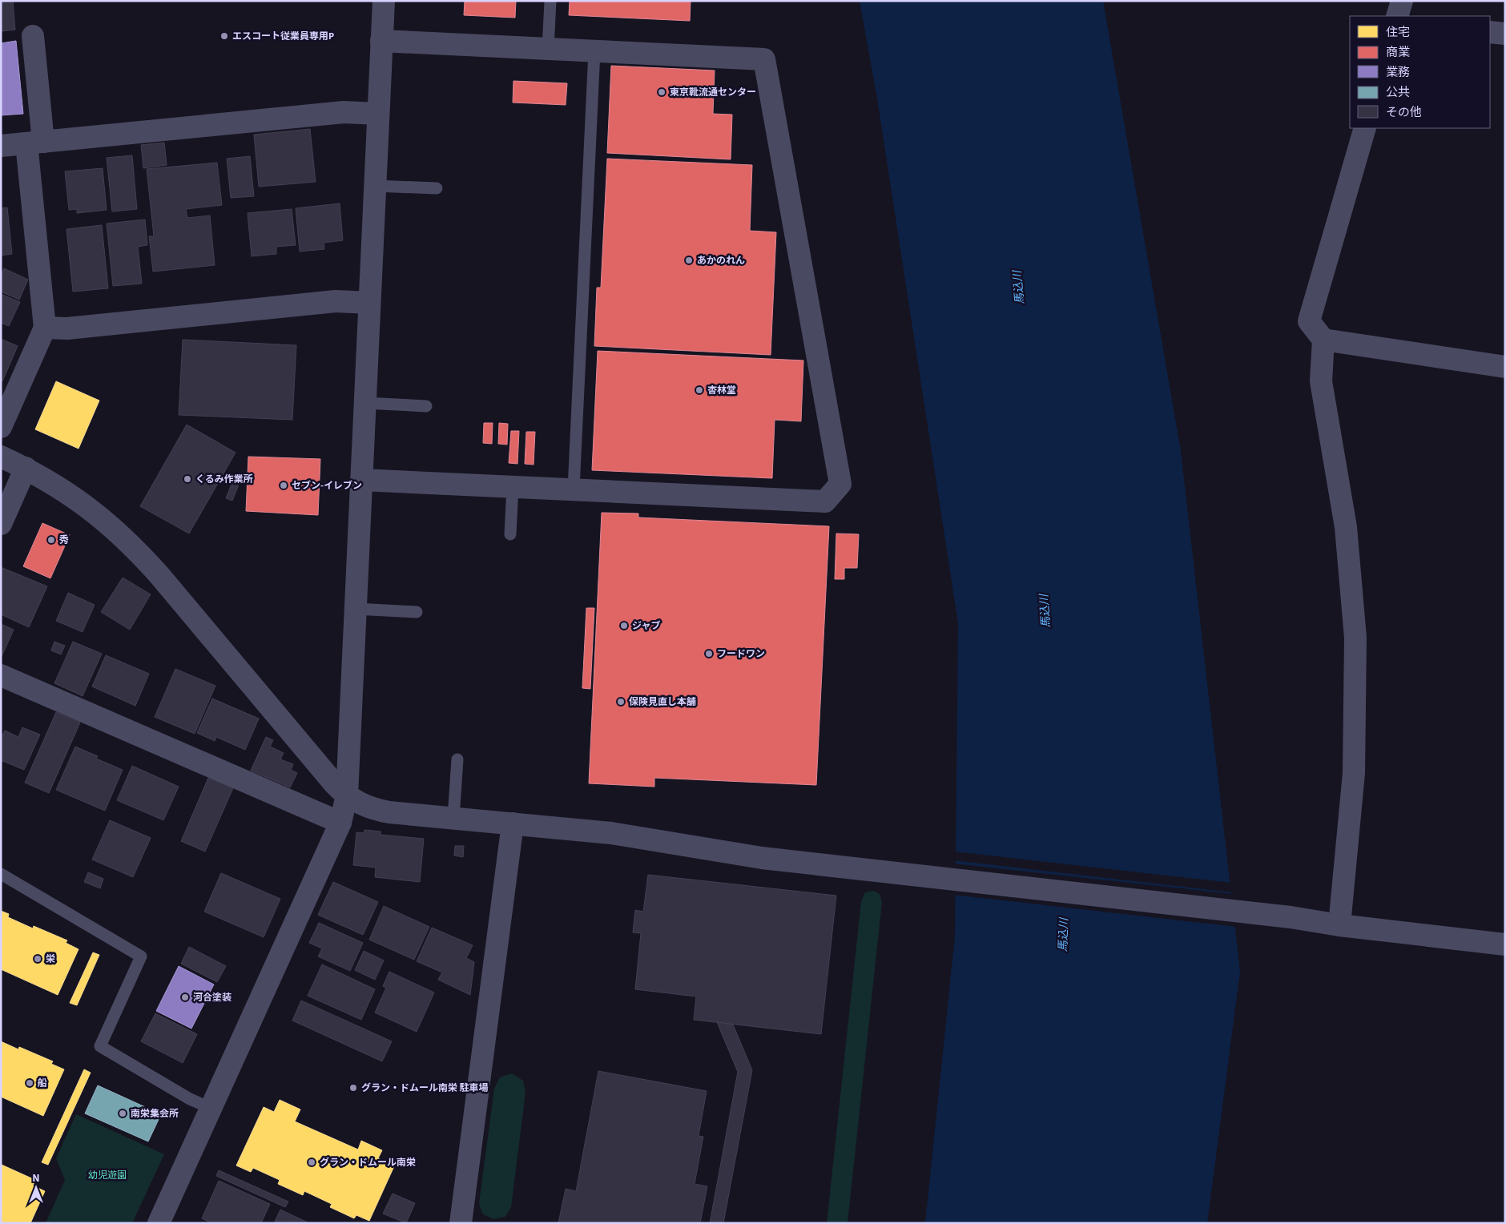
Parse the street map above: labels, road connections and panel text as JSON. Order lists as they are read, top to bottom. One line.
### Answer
{"water":["馬込川"],"parks":["幼児遊園"],"places":["エスコート従業員専用P","東京靴流通センター","あかのれん","杏林堂","くるみ作業所","セブン-イレブン","秀","ジャブ","フードワン","保険見直し本舗","栄","河合塗装","船","グラン・ドムール南栄 駐車場","南栄集会所","グラン・ドムール南栄"],"legend":["住宅","商業","業務","公共","その他"],"north":"top"}
